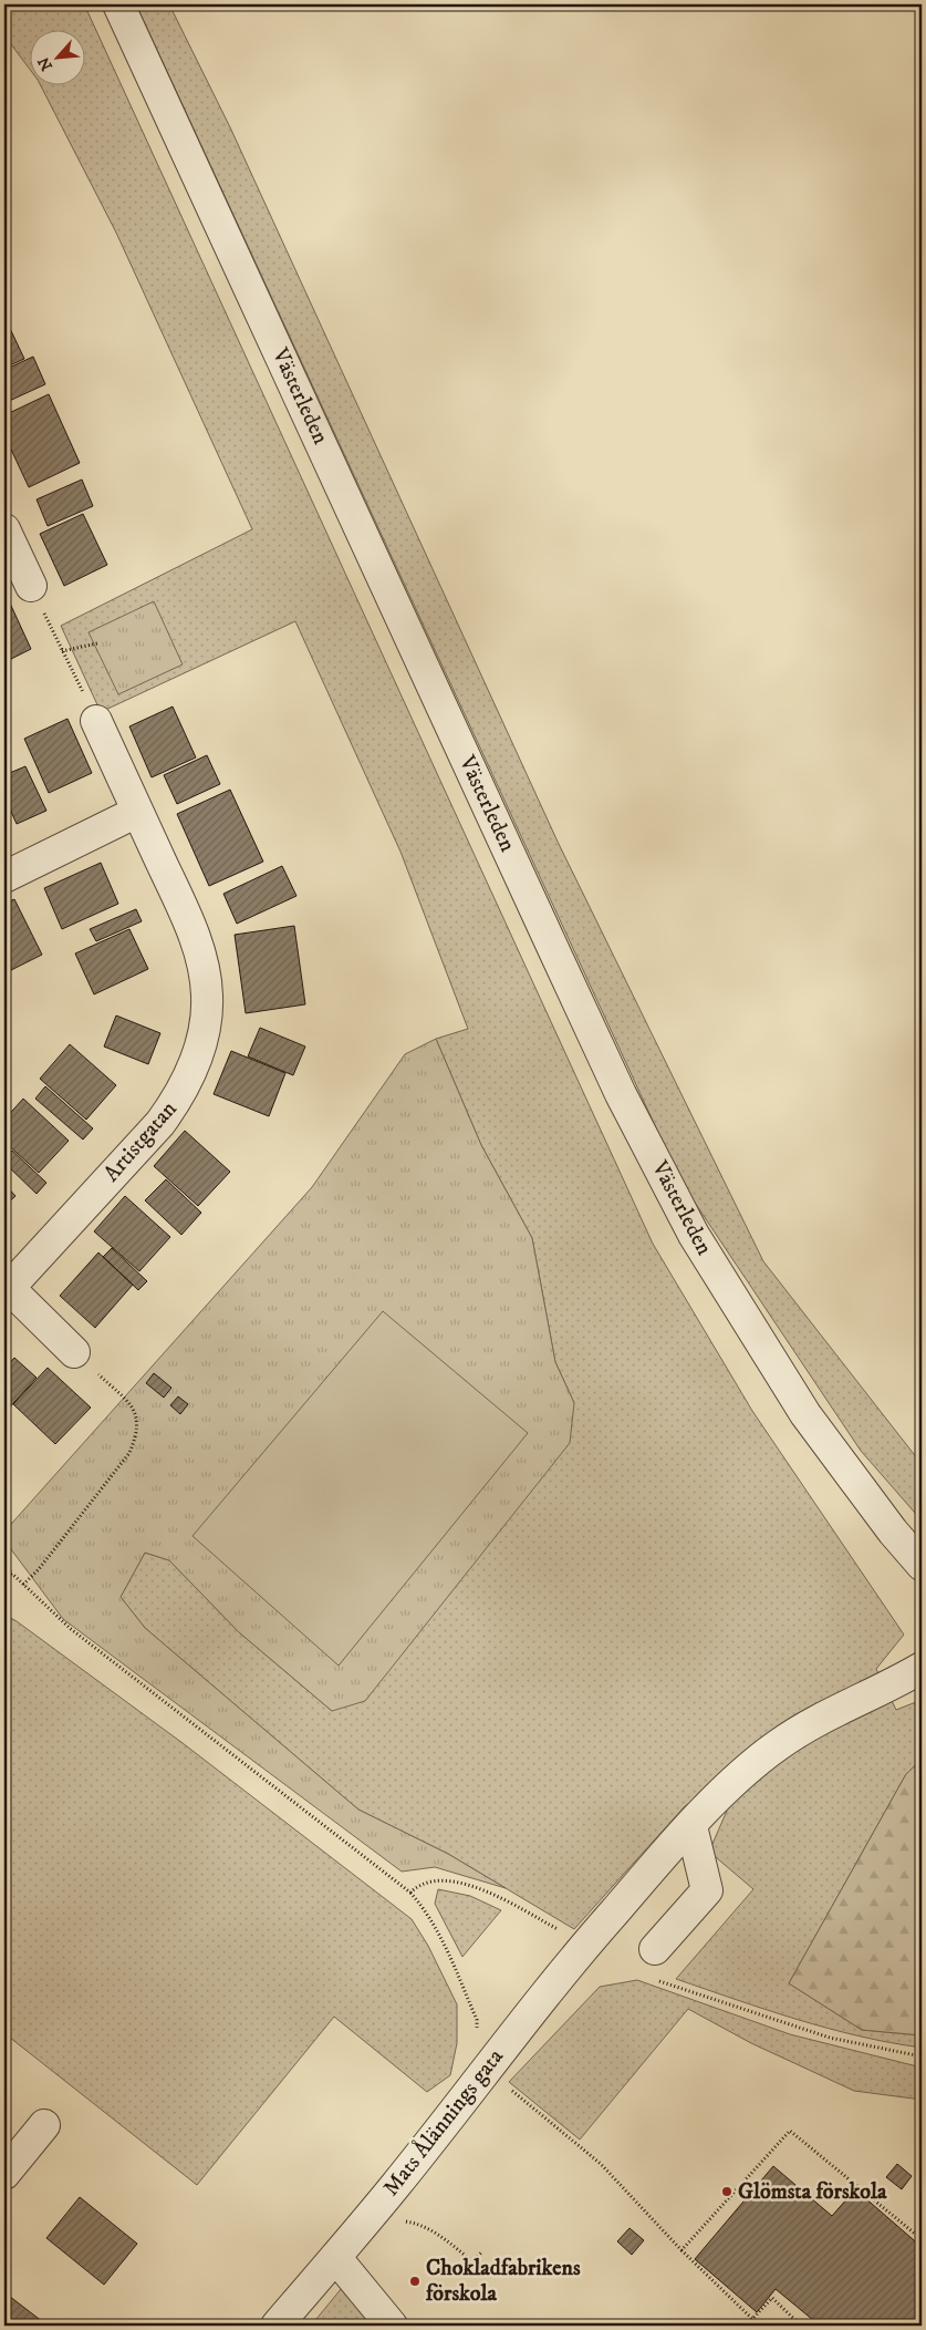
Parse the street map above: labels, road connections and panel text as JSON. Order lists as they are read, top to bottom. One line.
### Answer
{"streets":{"street":["Västerleden","Artistgatan","Mats Ålännings gata"]},"places":["Glömsta förskola","Chokladfabrikens förskola"],"north":"bottom left"}
